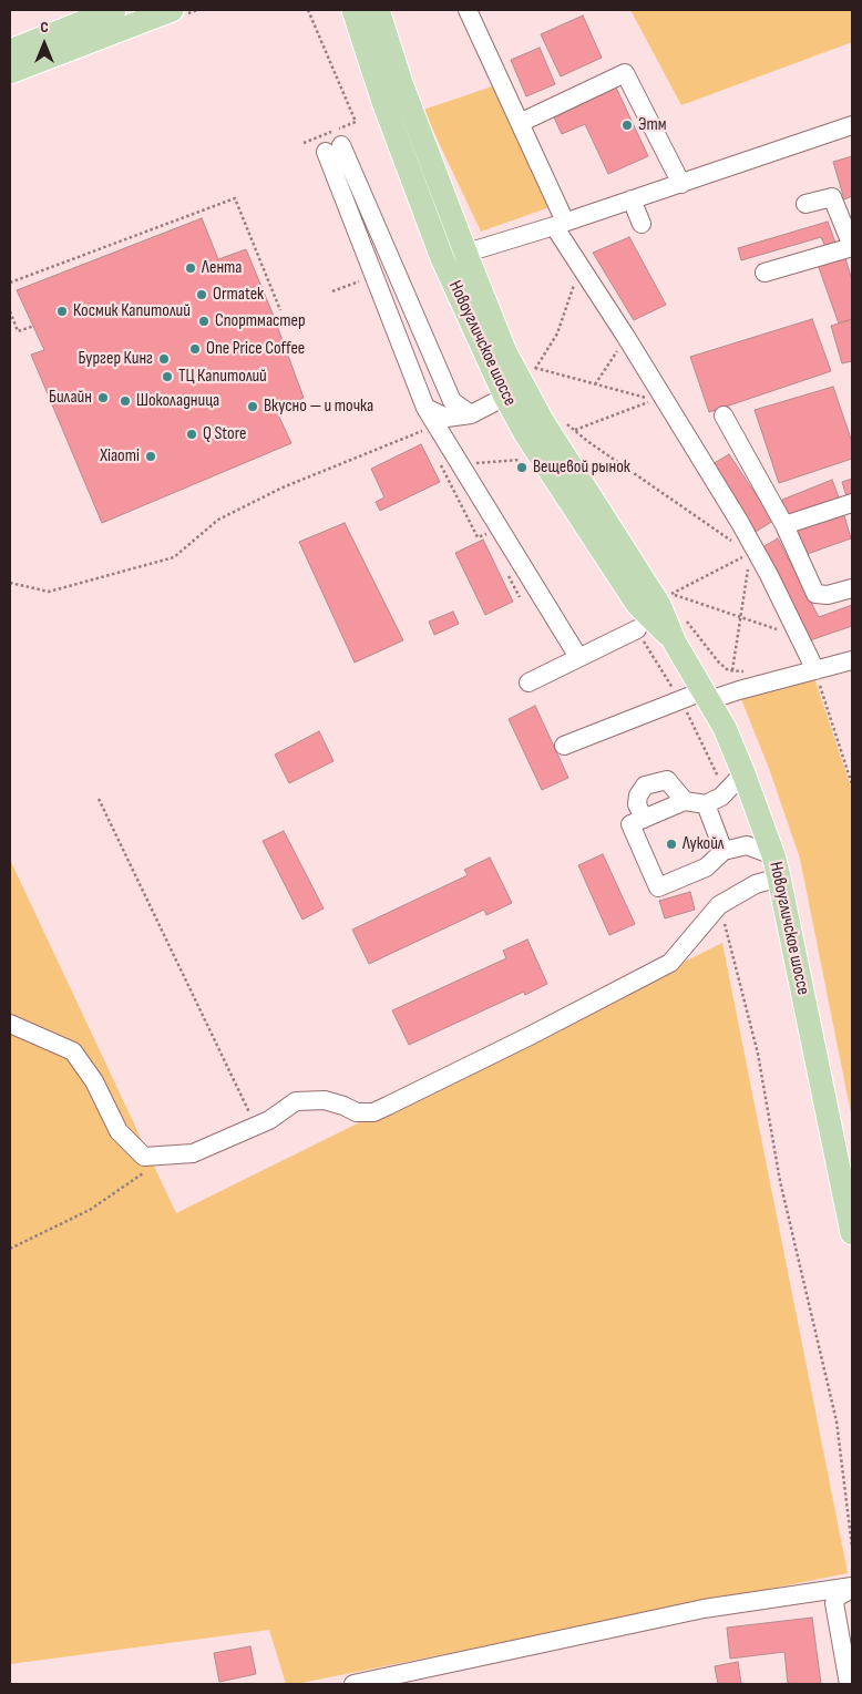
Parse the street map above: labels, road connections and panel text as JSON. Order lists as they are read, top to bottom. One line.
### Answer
{"streets":{"main road":["Новоугличское шоссе"]},"places":["Этм","Лента","Ormatek","Космик Капитолий","Спортмастер","One Price Coffee","Бургер Кинг","ТЦ Капитолий","Билайн","Шоколадница","Вкусно — и точка","Q Store","Xiaomi","Вещевой рынок","Лукойл"],"north":"top"}
